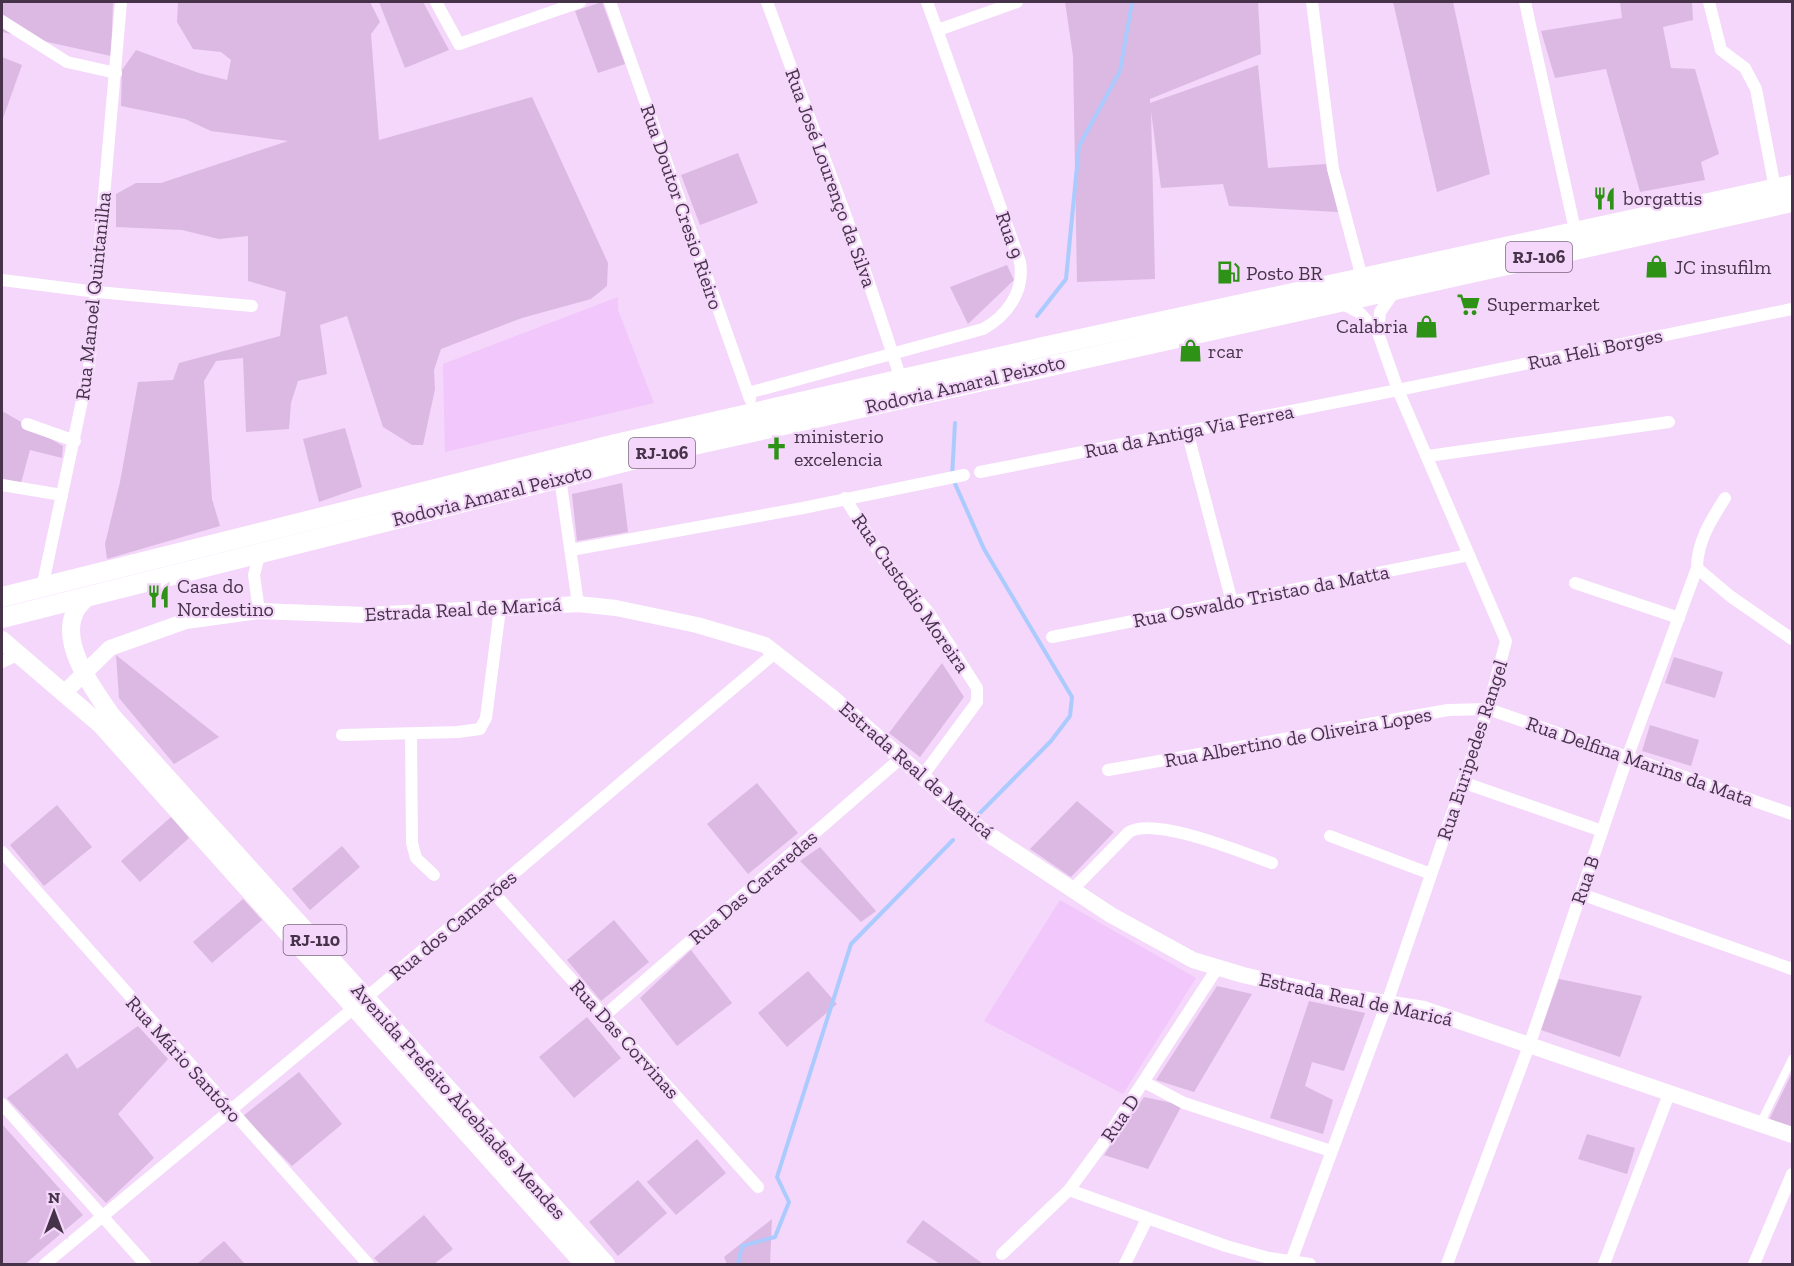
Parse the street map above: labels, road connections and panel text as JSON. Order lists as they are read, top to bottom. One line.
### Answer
{"streets":{"highway":["RJ-106","Rodovia Amaral Peixoto"],"main road":["Estrada Real de Maricá","RJ-110","Avenida Prefeito Alcebíades Mendes"],"street":["Rua José Lourenço da Silva","Rua Doutor Cresio Rieiro","Rua 9","Rua Manoel Quintanilha","Rua Heli Borges","Rua da Antiga Via Ferrea","Rua Custodio Moreira","Rua Oswaldo Tristao da Matta","Rua Albertino de Oliveira Lopes","Rua Euripedes Rangel","Rua Delfina Marins da Mata","Rua B","Rua Das Cararedas","Rua dos Camarões","Rua Das Corvinas","Rua Mário Santóro","Rua D"]},"crossings":[["Rua José Lourenço da Silva","Rua 9"],["Rua José Lourenço da Silva","Rodovia Amaral Peixoto"],["Rua Doutor Cresio Rieiro","Rua 9"],["Rua Doutor Cresio Rieiro","Rodovia Amaral Peixoto"],["Rua Manoel Quintanilha","Rodovia Amaral Peixoto"],["Rua Heli Borges","Rua da Antiga Via Ferrea"],["Rua Heli Borges","Rua Euripedes Rangel"],["Rodovia Amaral Peixoto","Rua Euripedes Rangel"],["Rodovia Amaral Peixoto","Avenida Prefeito Alcebíades Mendes"],["Rua da Antiga Via Ferrea","Rua Euripedes Rangel"],["Rua Custodio Moreira","Estrada Real de Maricá"],["Rua Oswaldo Tristao da Matta","Rua Euripedes Rangel"],["Estrada Real de Maricá","Rua Euripedes Rangel"],["Estrada Real de Maricá","Rua B"],["Estrada Real de Maricá","Rua Das Cararedas"],["Estrada Real de Maricá","Rua dos Camarões"],["Estrada Real de Maricá","Avenida Prefeito Alcebíades Mendes"],["Estrada Real de Maricá","Rua D"],["Rua Albertino de Oliveira Lopes","Rua Euripedes Rangel"],["Rua Albertino de Oliveira Lopes","Rua Delfina Marins da Mata"],["Rua Euripedes Rangel","Rua Delfina Marins da Mata"],["Rua Delfina Marins da Mata","Rua B"],["Rua Das Cararedas","Rua Das Corvinas"],["Rua dos Camarões","Rua Das Corvinas"],["Rua dos Camarões","Rua Mário Santóro"],["Rua dos Camarões","Avenida Prefeito Alcebíades Mendes"]],"places":{"restaurant":["borgattis","Casa do Nordestino"],"shop":["JC insufilm","Calabria","rcar"],"fuel station":["Posto BR"],"supermarket":["Supermarket"],"church":["ministerio excelencia"]},"north":"top"}
